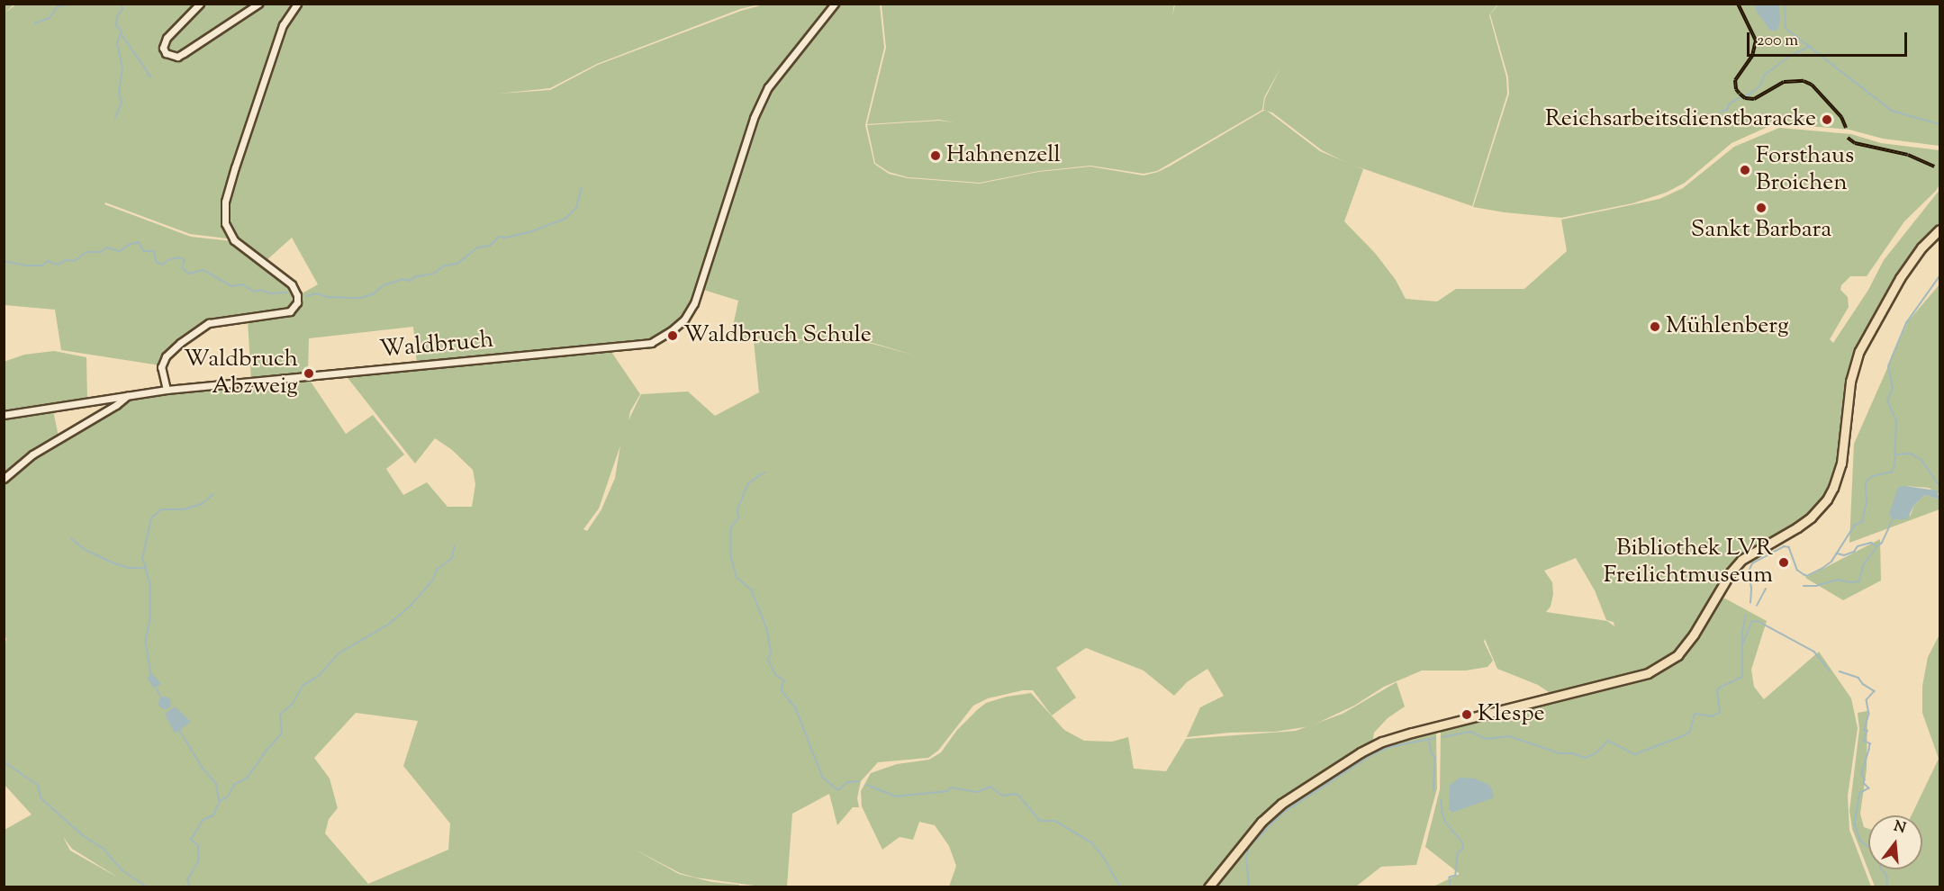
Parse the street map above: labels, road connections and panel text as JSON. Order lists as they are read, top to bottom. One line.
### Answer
{"streets":{"street":["Waldbruch"]},"places":["Reichsarbeitsdienstbaracke","Hahnenzell","Forsthaus Broichen","Sankt Barbara","Mühlenberg","Waldbruch Schule","Waldbruch Abzweig","Bibliothek LVR Freilichtmuseum","Klespe"],"scale_bar":"200 m","north":"top"}
